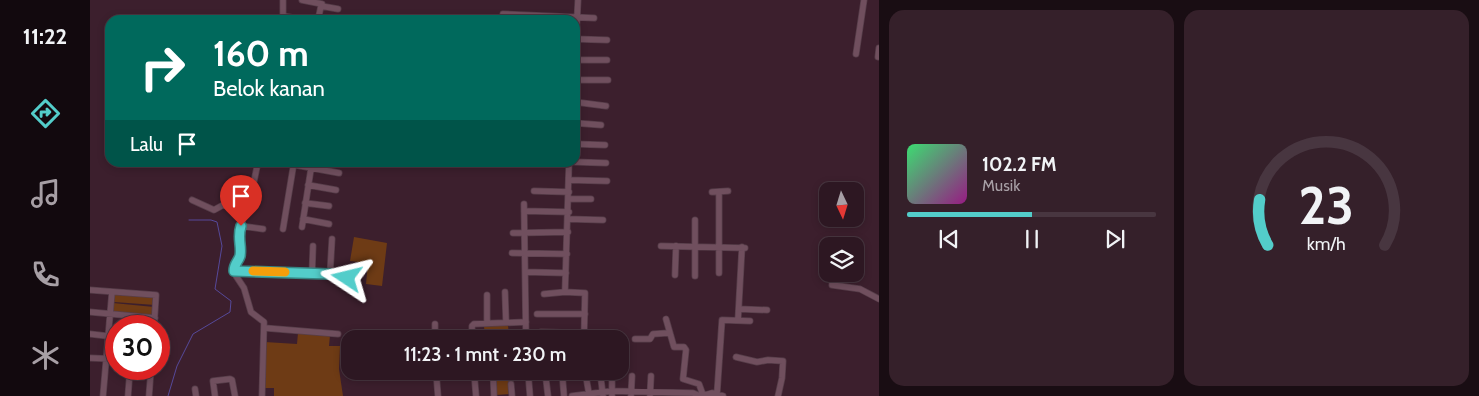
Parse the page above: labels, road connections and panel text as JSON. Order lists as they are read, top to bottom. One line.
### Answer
{"north":"bottom","page":{"tabs":"11:22","turn":["160 m","Belok kanan"],"then":"Lalu","song":["102.2 FM","Musik"],"limit":"30","trip":"11:23 · 1 mnt · 230 m","gauge":["23","km/h"]}}
